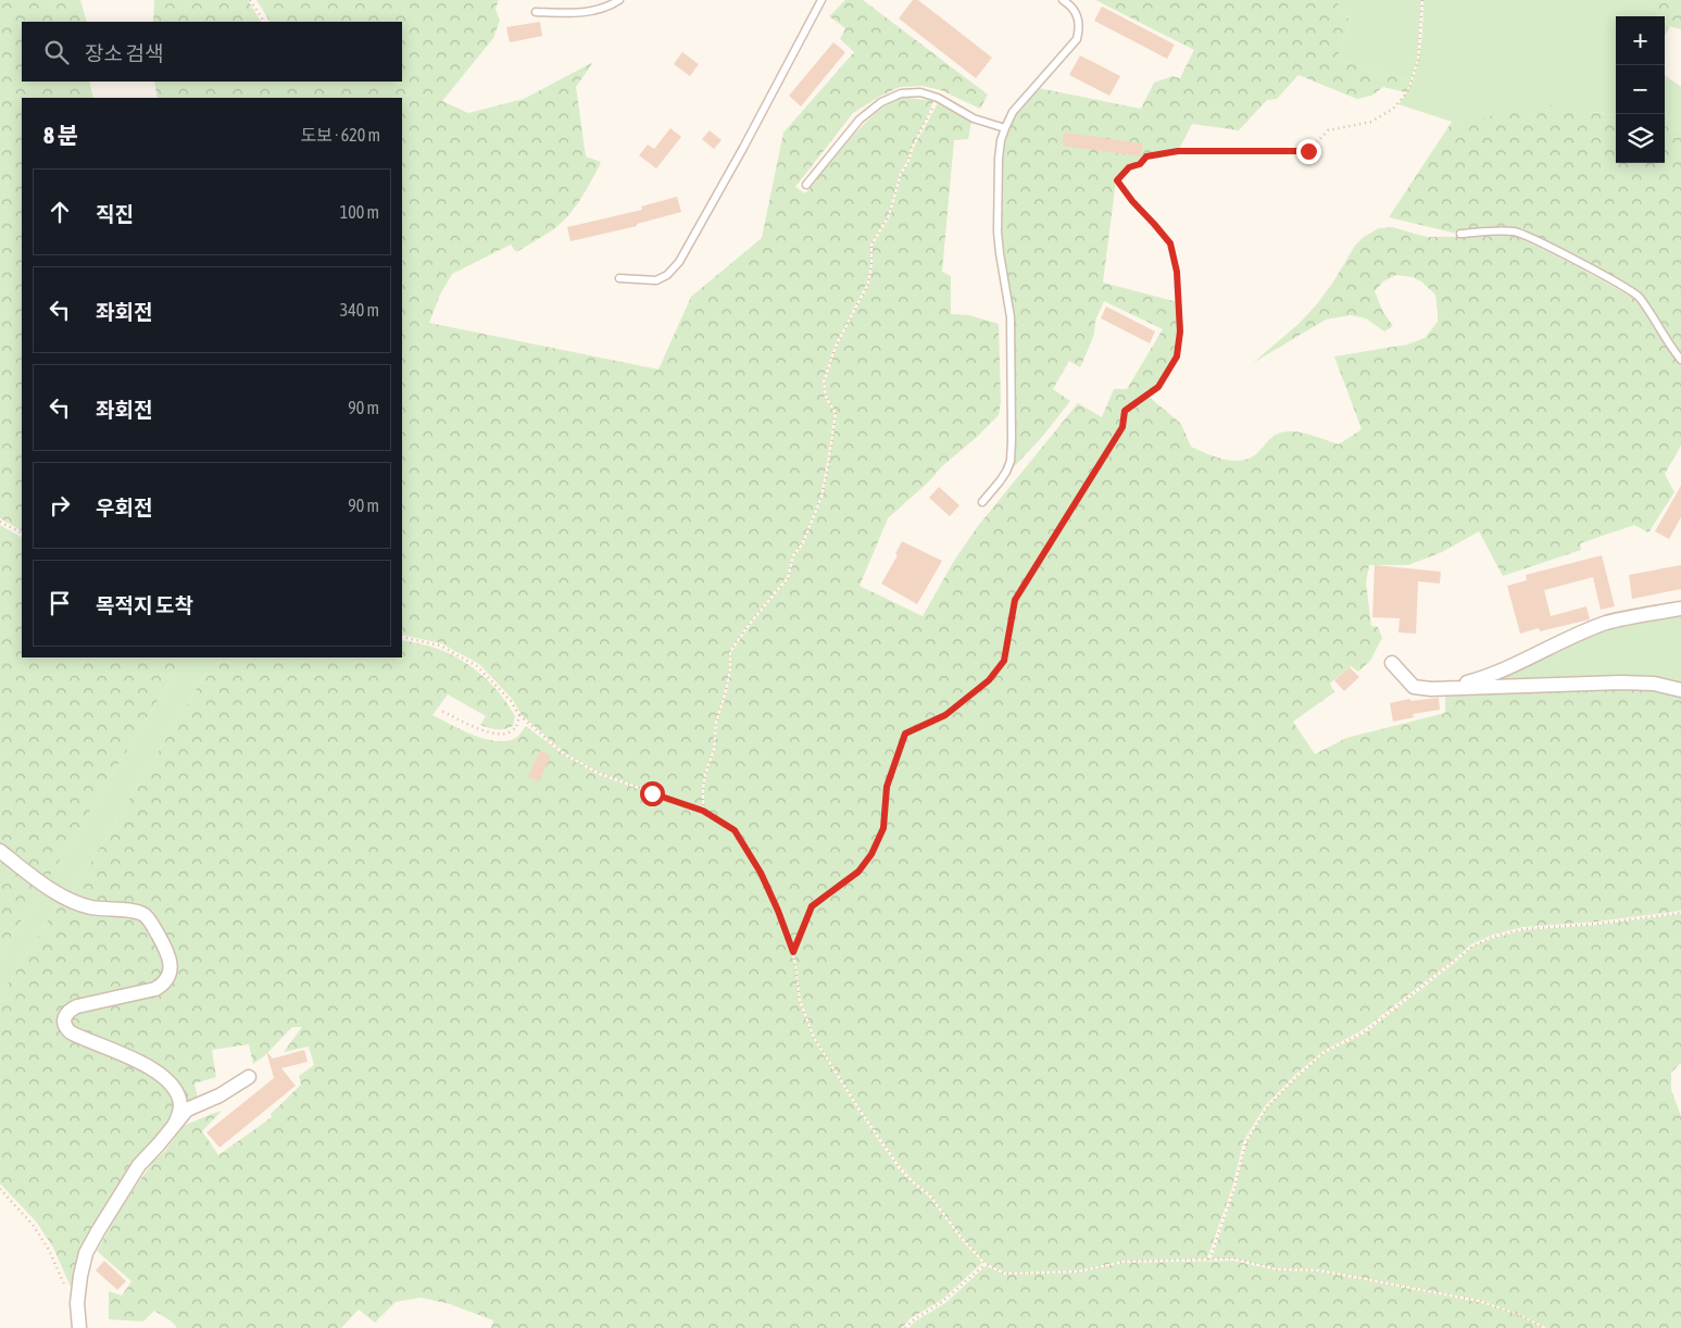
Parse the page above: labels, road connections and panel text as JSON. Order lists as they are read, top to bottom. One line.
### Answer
{"page":{"map_buttons":["+","−"],"search":"장소 검색","heading":["8 분","도보 · 620 m"],"list":[["직진","100 m"],["좌회전","340 m"],["좌회전","90 m"],["우회전","90 m"],"목적지 도착"]}}
